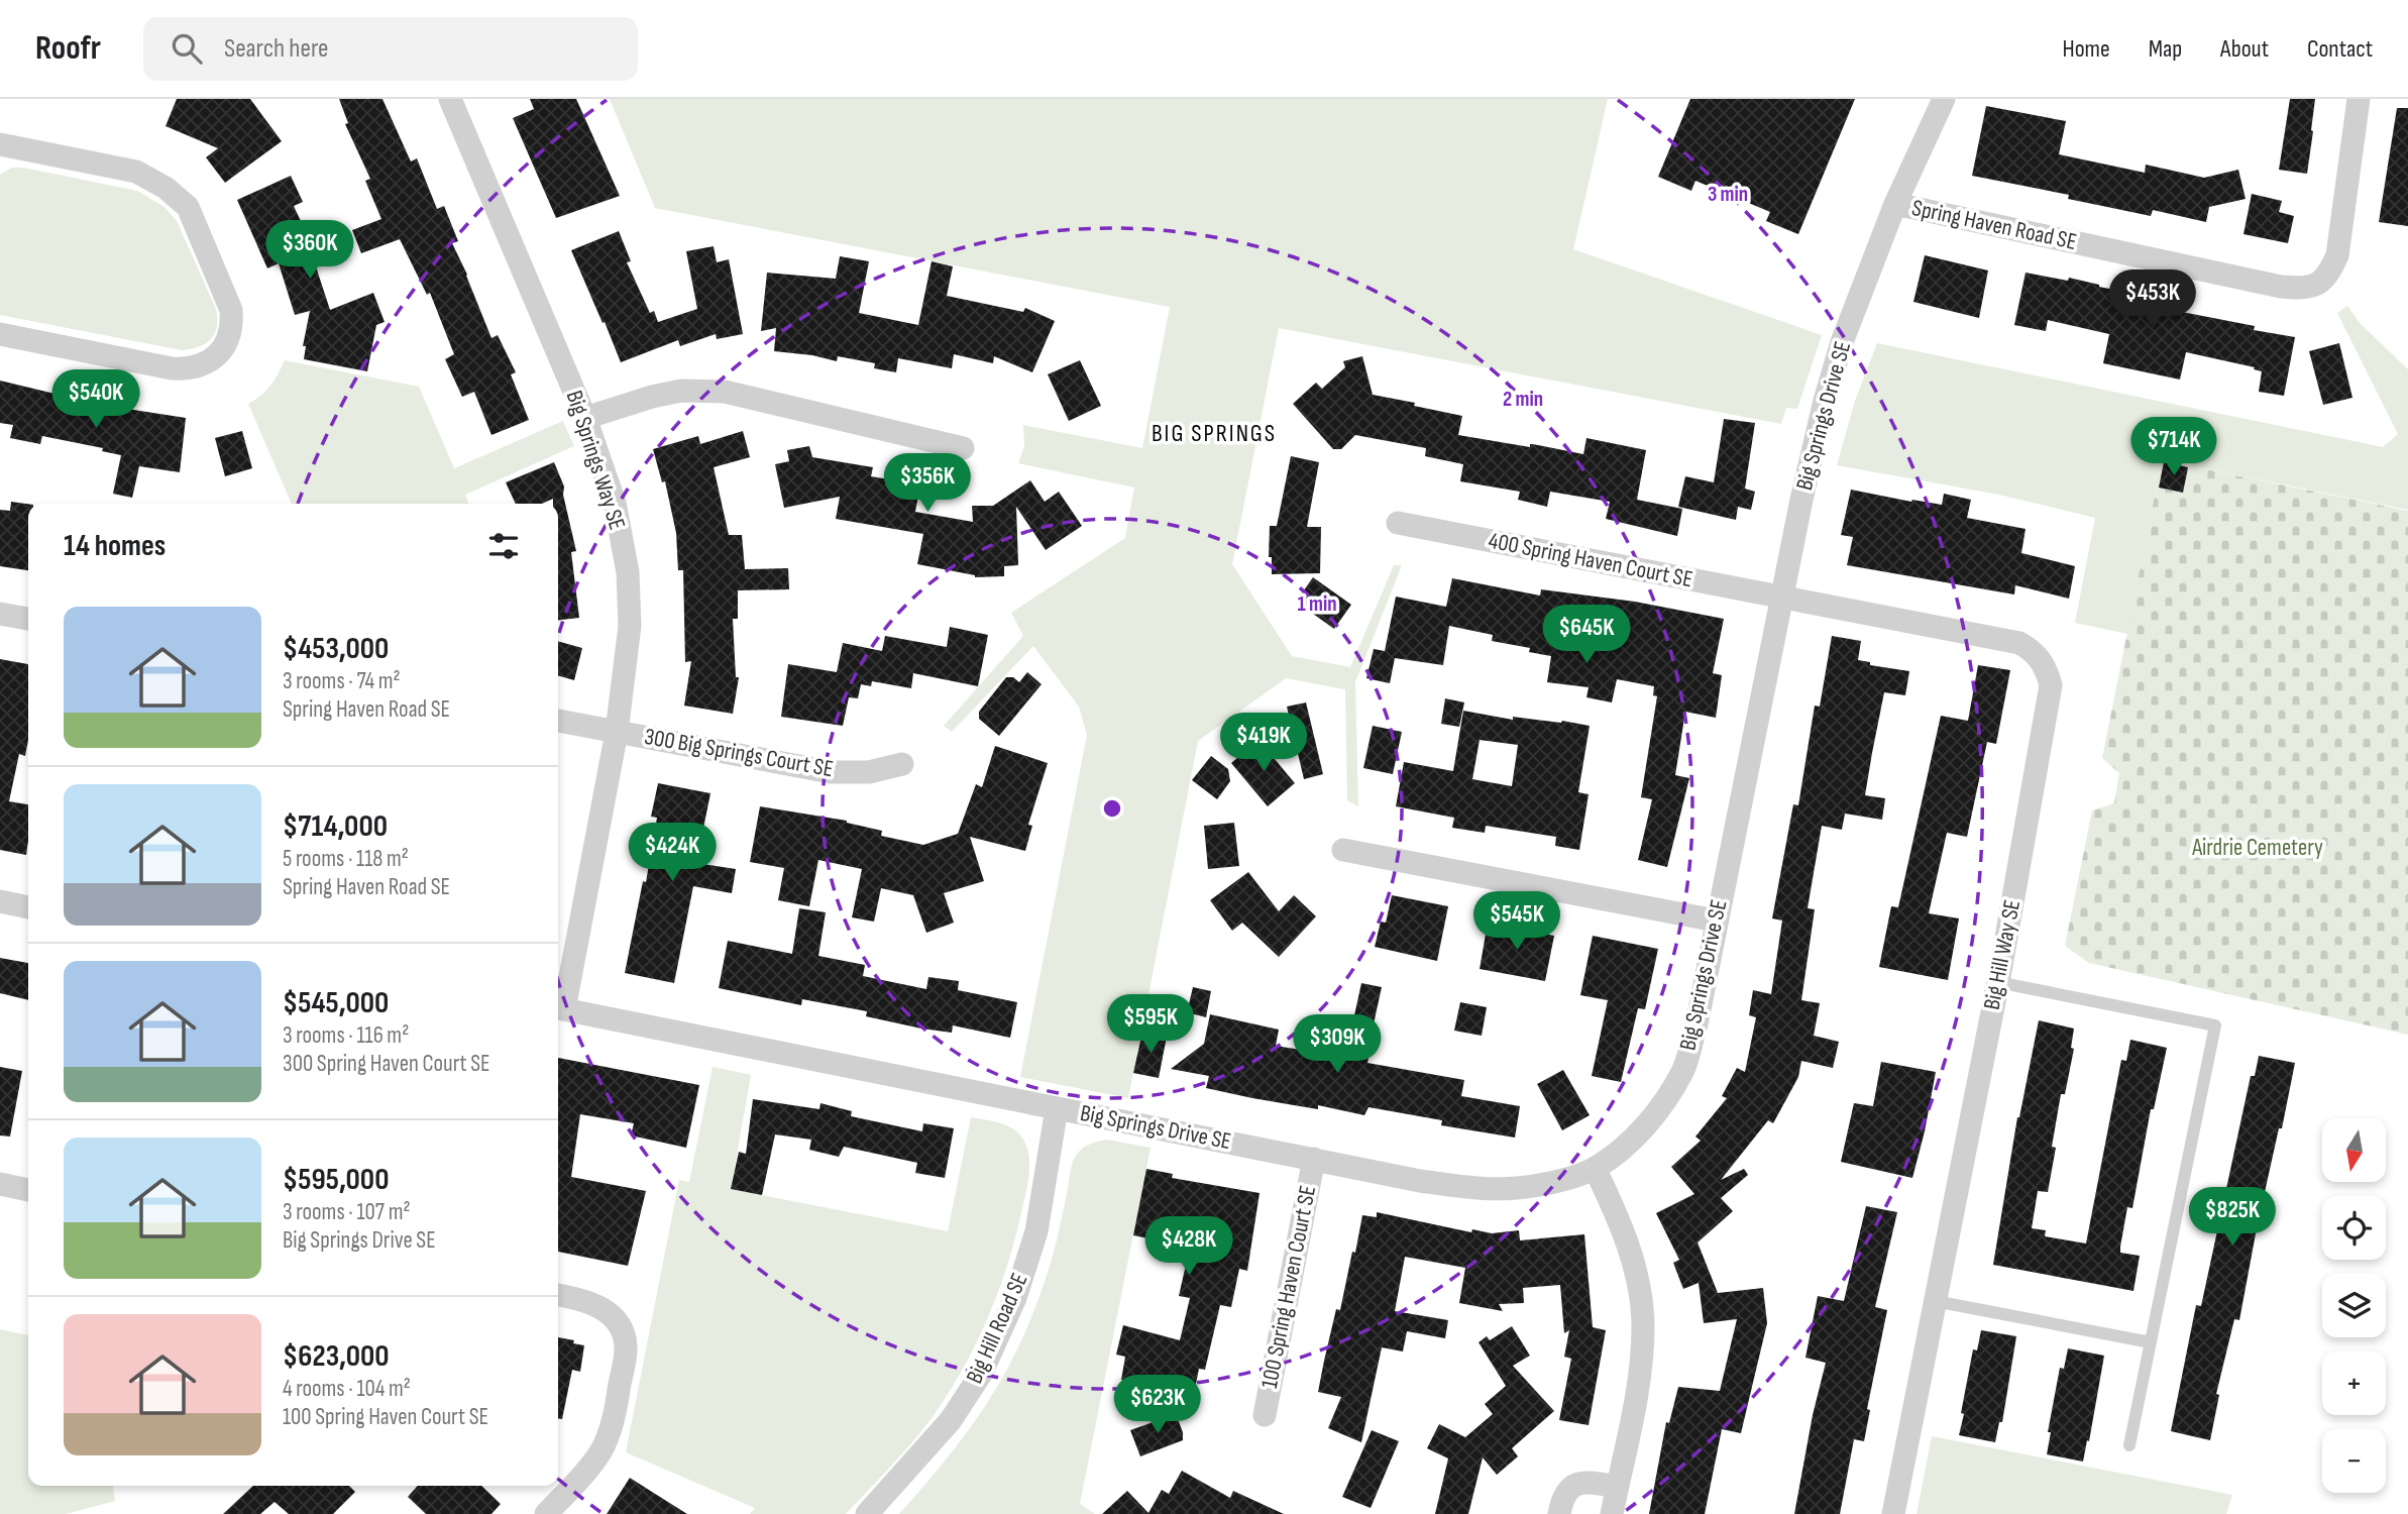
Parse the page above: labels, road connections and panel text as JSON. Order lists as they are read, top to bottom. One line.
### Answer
{"streets":{"street":["Spring Haven Road SE","Big Springs Drive SE","Big Springs Way SE","400 Spring Haven Court SE","300 Big Springs Court SE","Big Hill Way SE","100 Spring Haven Court SE","Big Hill Road SE"]},"crossings":[["Spring Haven Road SE","Big Springs Drive SE"],["Big Springs Drive SE","Big Springs Way SE"],["Big Springs Drive SE","400 Spring Haven Court SE"],["Big Springs Drive SE","Big Hill Way SE"],["Big Springs Drive SE","100 Spring Haven Court SE"],["Big Springs Drive SE","Big Hill Road SE"],["Big Springs Way SE","300 Big Springs Court SE"],["400 Spring Haven Court SE","Big Hill Way SE"]],"districts":["BIG SPRINGS"],"parks":["Airdrie Cemetery"],"north":"bottom","page":{"header":"Roofr","search":"Search here","nav":["Home","Map","About","Contact"],"price":["$360K","$453K","$540K","$714K","$356K","$645K","$419K","$424K","$545K","$595K","$309K","$825K","$428K","$623K"],"heading":"14 homes","list":[{"name":"$453,000","note":"3 rooms · 74 m² · Spring Haven Road SE"},{"name":"$714,000","note":"5 rooms · 118 m² · Spring Haven Road SE"},{"name":"$545,000","note":"3 rooms · 116 m² · 300 Spring Haven Court SE"},{"name":"$595,000","note":"3 rooms · 107 m² · Big Springs Drive SE"},{"name":"$623,000","note":"4 rooms · 104 m² · 100 Spring Haven Court SE"}],"map_buttons":["+","−"]},"rings":["3 min","2 min","1 min"]}
